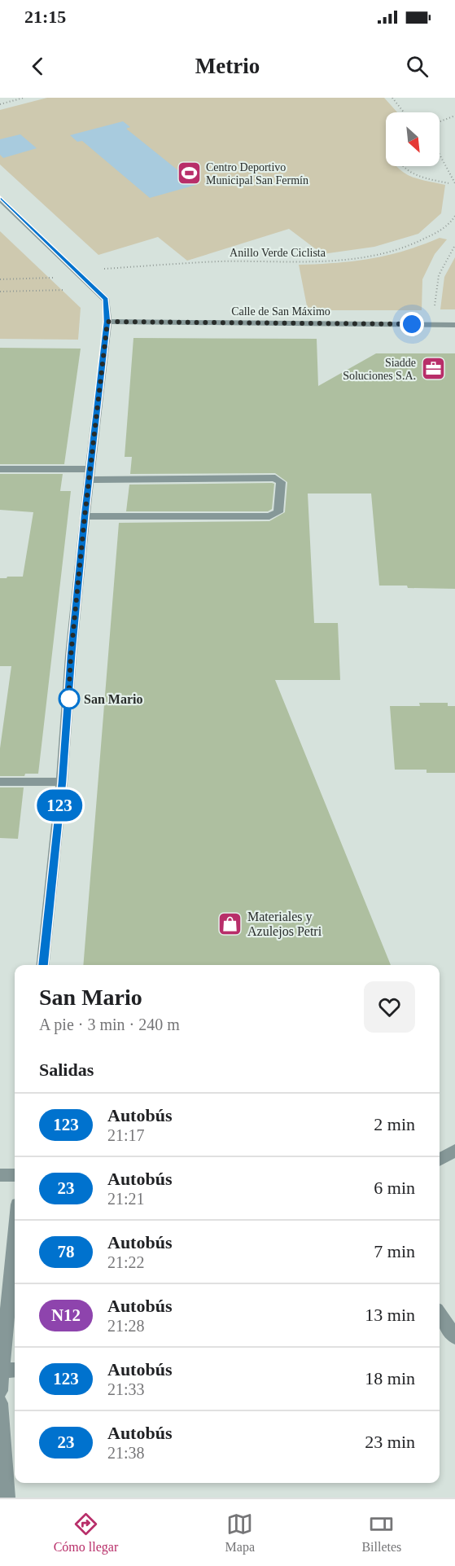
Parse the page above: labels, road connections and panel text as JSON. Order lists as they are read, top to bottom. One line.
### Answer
{"streets":{"street":["Calle de San Máximo"],"path":["Anillo Verde Ciclista"]},"places":{"sports":["Centro Deportivo Municipal San Fermín"],"office":["Siadde Soluciones S.A."],"other":["San Mario"],"shop":["Materiales y Azulejos Petri"]},"lines":["bus line 123"],"north":"bottom right","page":{"status":"21:15","header":"Metrio","on_map":"123","heading":[["San Mario","A pie · 3 min · 240 m"],"Salidas"],"list":[{"mark":"123","name":"Autobús","note":"21:17","value":"2 min"},{"mark":"23","name":"Autobús","note":"21:21","value":"6 min"},{"mark":"78","name":"Autobús","note":"21:22","value":"7 min"},{"mark":"N12","name":"Autobús","note":"21:28","value":"13 min"},{"mark":"123","name":"Autobús","note":"21:33","value":"18 min"},{"mark":"23","name":"Autobús","note":"21:38","value":"23 min"}],"tabs":["Cómo llegar","Mapa","Billetes"]}}
